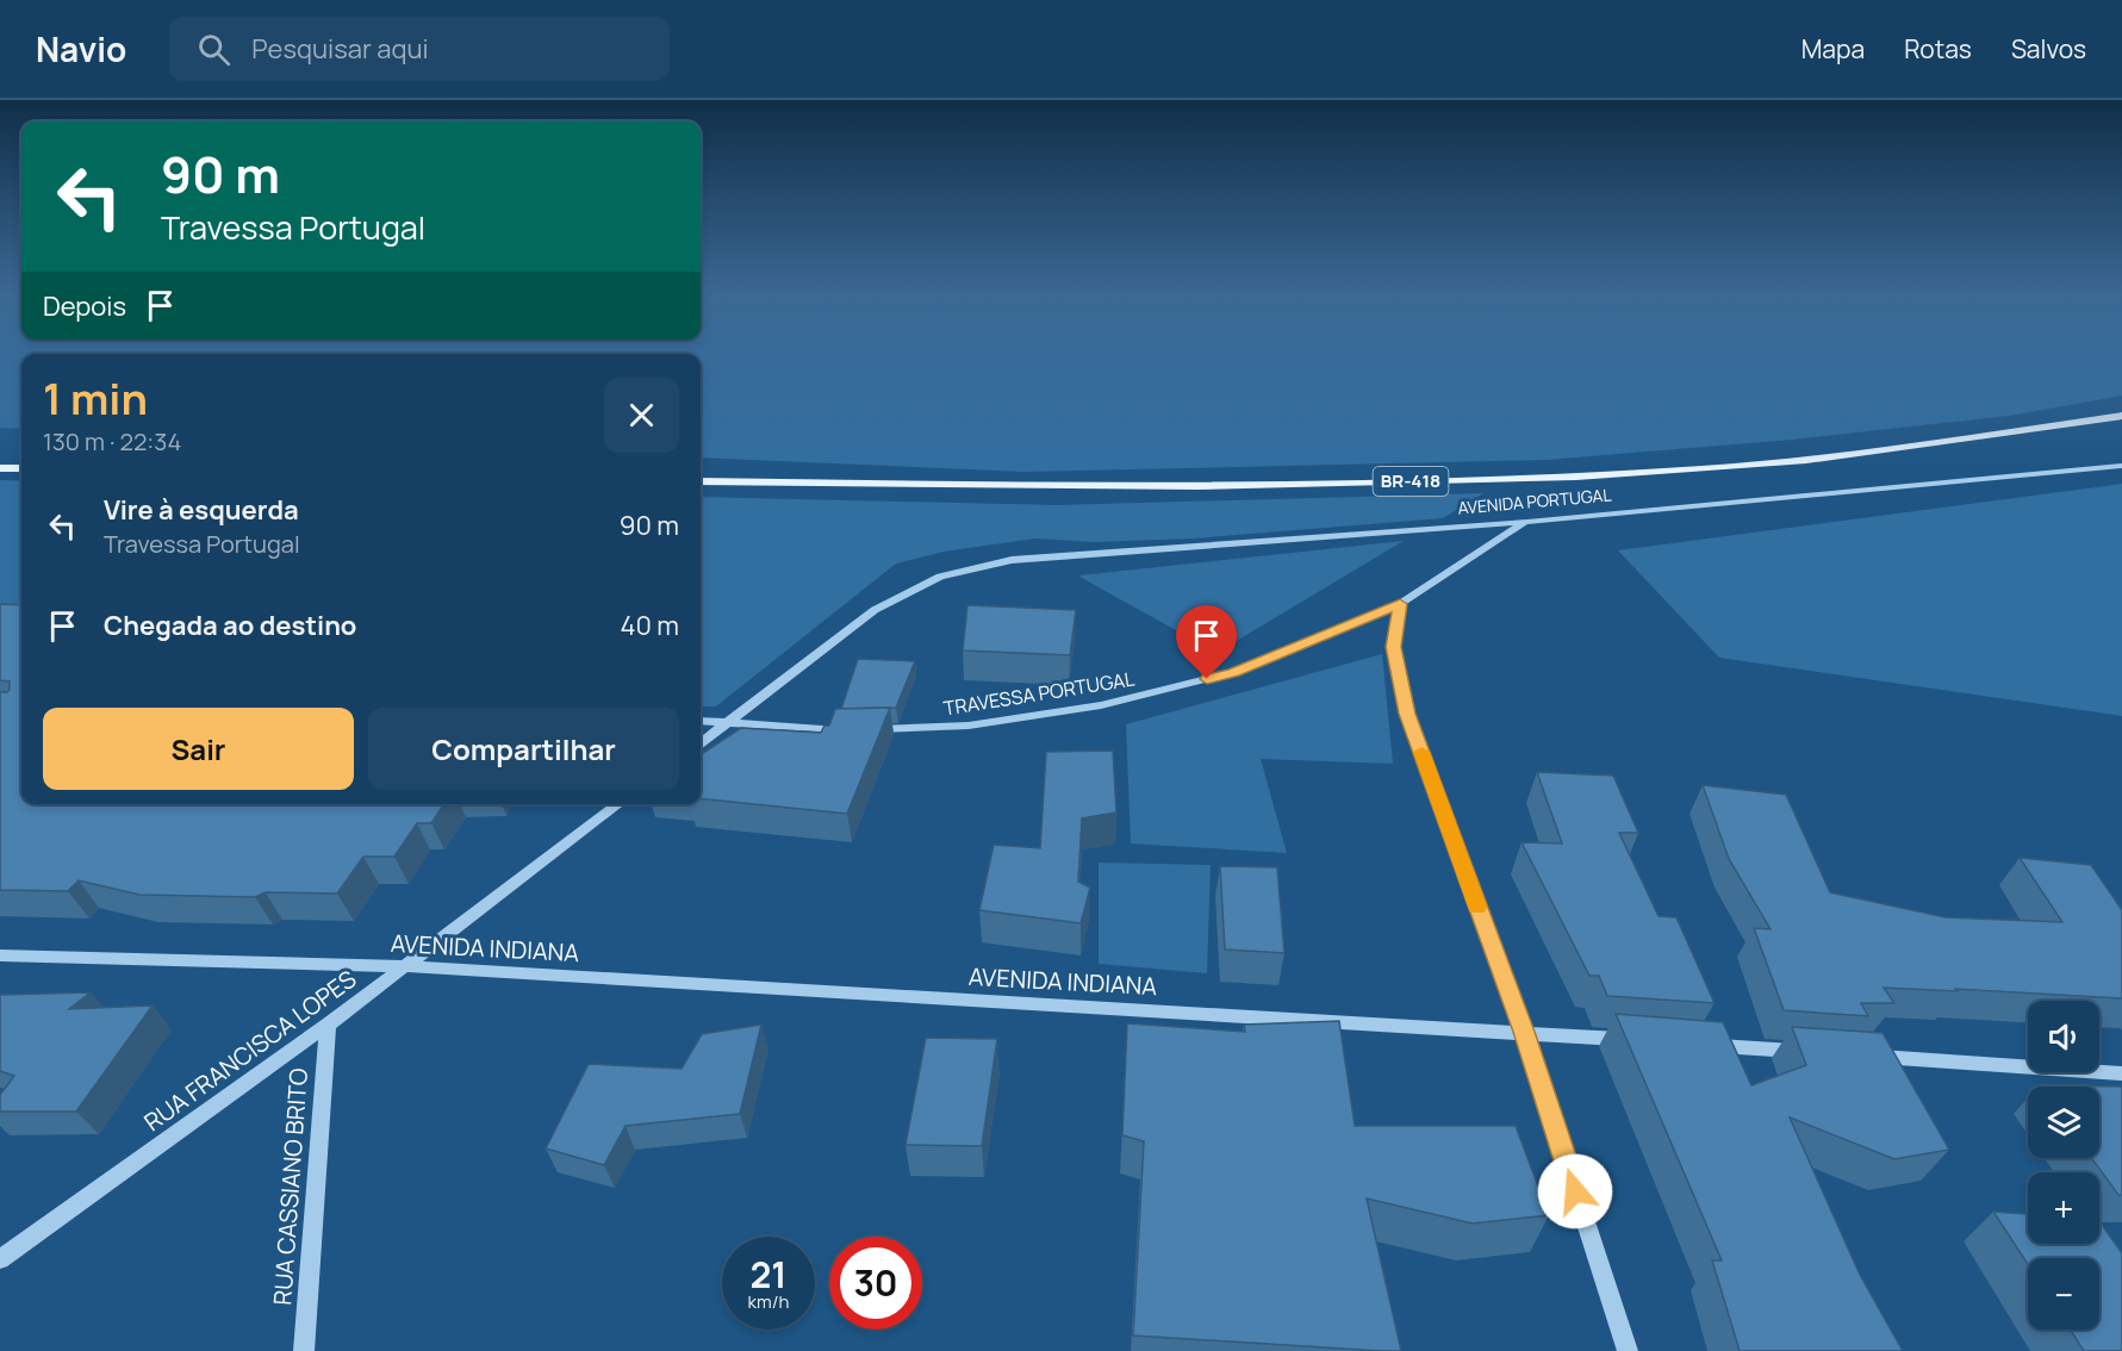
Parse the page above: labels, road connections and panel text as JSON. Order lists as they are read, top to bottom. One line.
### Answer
{"streets":{"main road":["BR-418"],"street":["AVENIDA PORTUGAL","TRAVESSA PORTUGAL","AVENIDA INDIANA","RUA FRANCISCA LOPES","RUA CASSIANO BRITO"]},"crossings":[["AVENIDA PORTUGAL","TRAVESSA PORTUGAL"],["AVENIDA INDIANA","RUA FRANCISCA LOPES"],["RUA FRANCISCA LOPES","RUA CASSIANO BRITO"]],"page":{"header":"Navio","search":"Pesquisar aqui","nav":["Mapa","Rotas","Salvos"],"turn":["90 m","Travessa Portugal"],"then":"Depois","heading":["1 min","130 m · 22:34"],"list":[{"name":"Vire à esquerda","note":"Travessa Portugal","value":"90 m"},{"name":"Chegada ao destino","value":"40 m"}],"buttons":["Sair","Compartilhar"],"map_buttons":["+","−"],"speed":"21 km/h","limit":"30"}}
